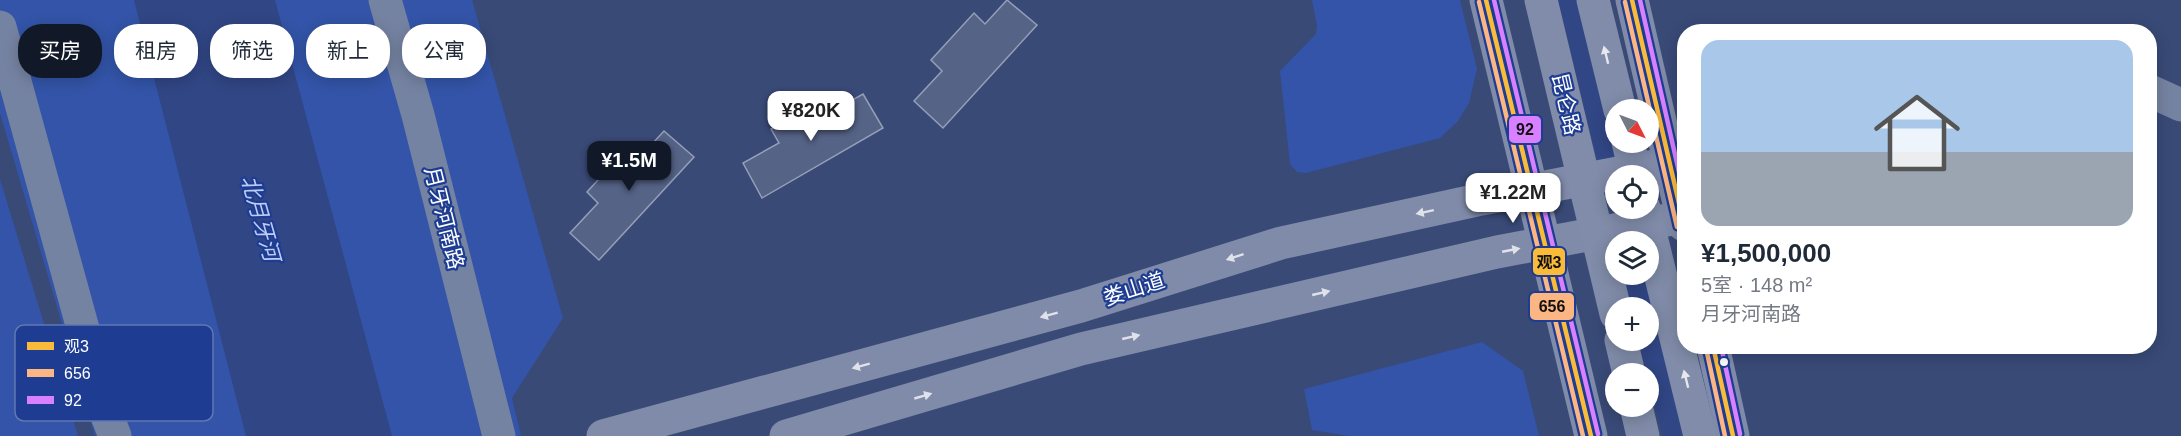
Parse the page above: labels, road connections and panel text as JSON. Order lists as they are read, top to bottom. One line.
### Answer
{"streets":{"highway":["昆仑路"],"main road":["娄山道"],"street":["月牙河南路"]},"water":["北月牙河"],"lines":["transit line 观3","transit line 92","transit line 656"],"legend":["观3","656","92"],"north":"bottom right","page":{"chip":["买房","租房","筛选","新上","公寓"],"list":[{"name":"¥1,500,000","note":"5室 · 148 m² · 月牙河南路"}],"price":["¥820K","¥1.5M","¥1.22M"],"map_buttons":["+","−"]}}
